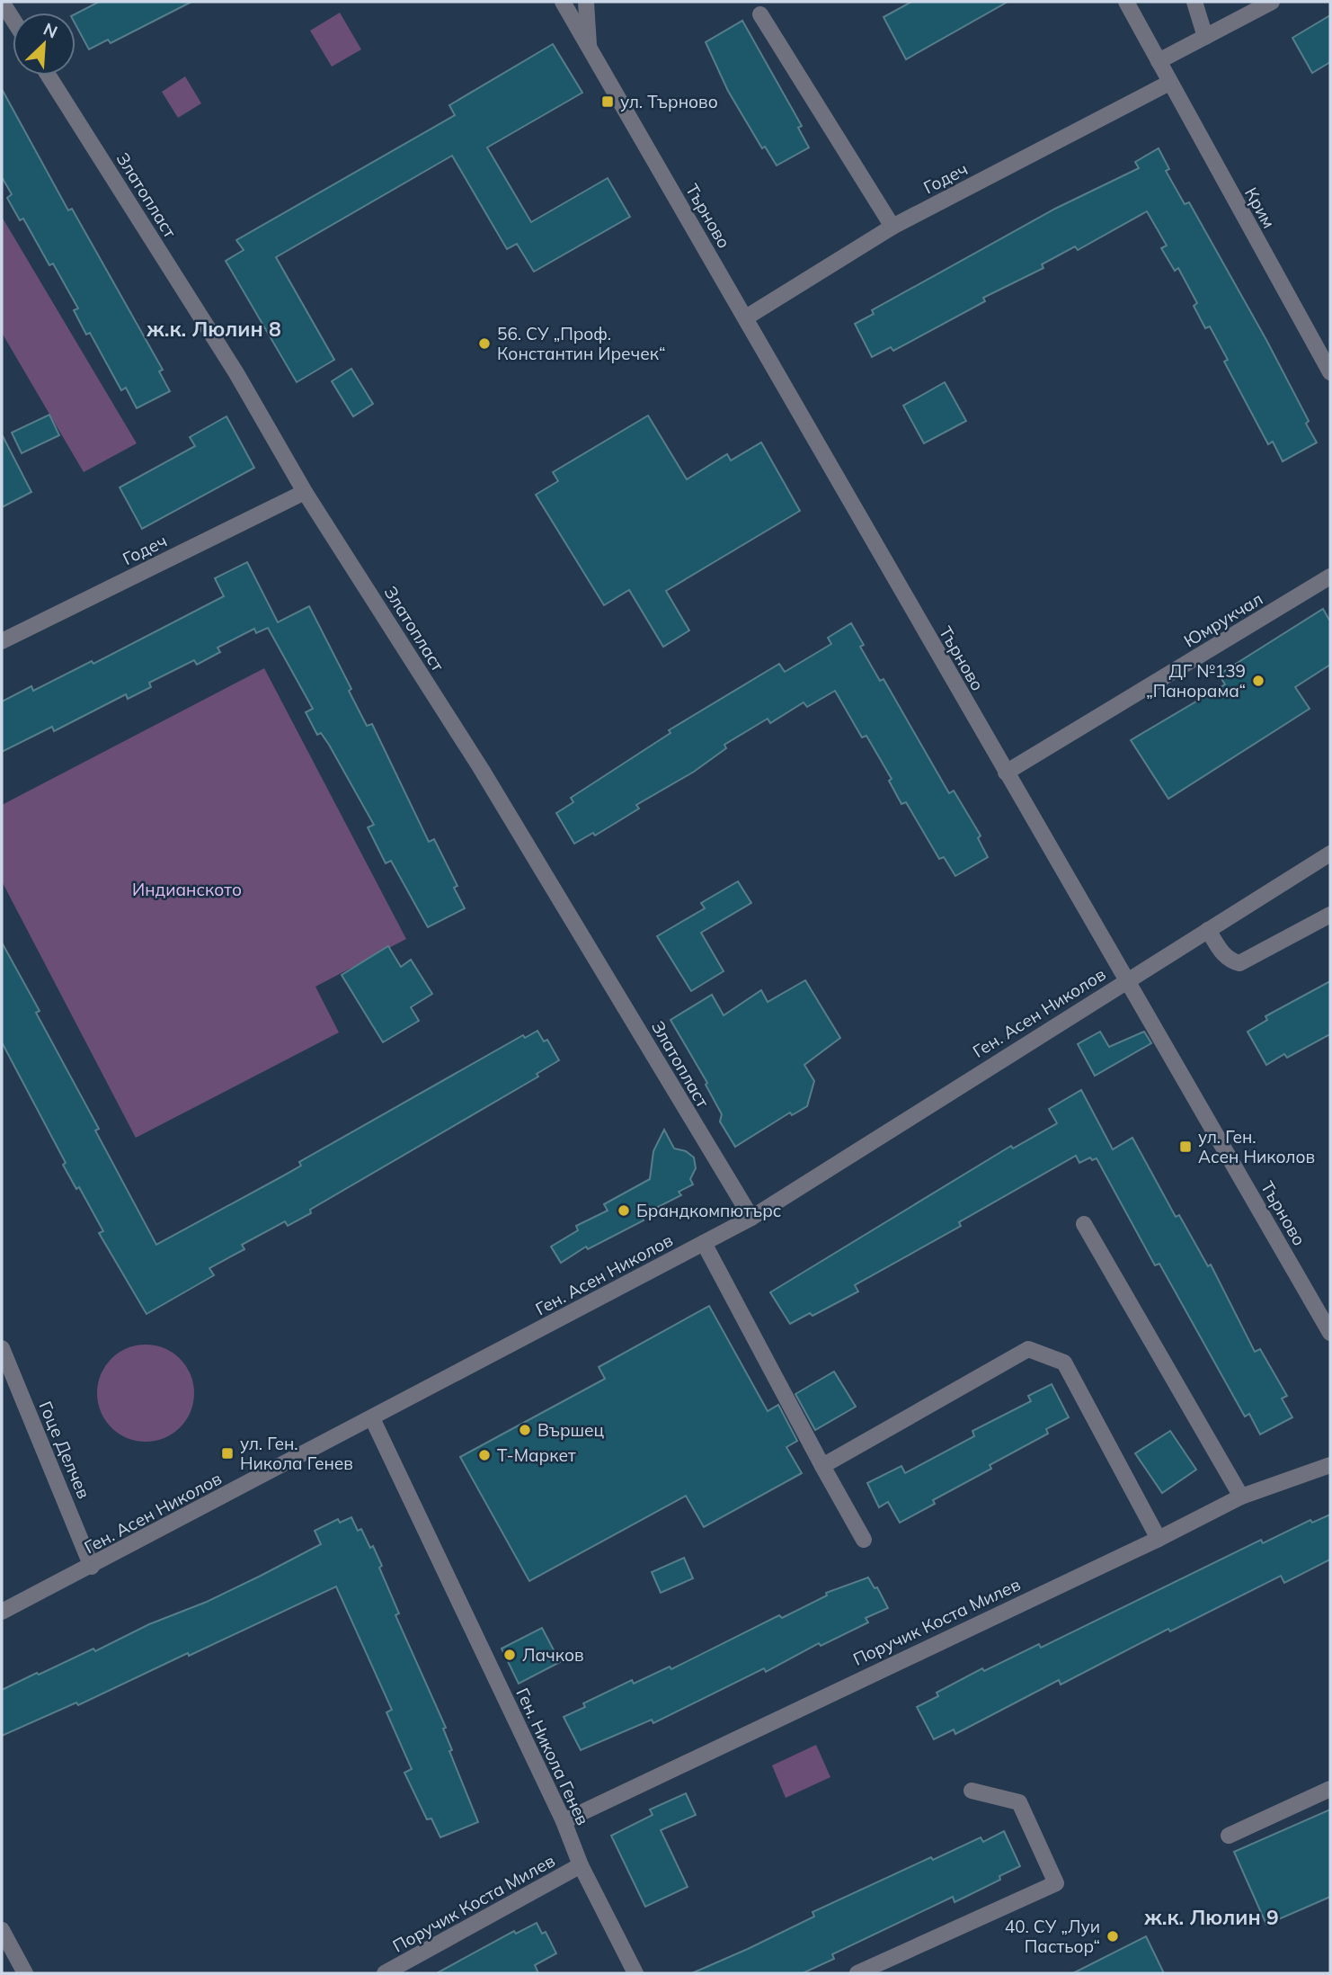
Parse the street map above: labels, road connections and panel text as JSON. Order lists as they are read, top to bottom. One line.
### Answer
{"streets":{"street":["Годеч","Златопласт","Крим","Търново","Юмрукчал","Ген. Асен Николов","Гоце Делчев","Поручик Коста Милев","Ген. Никола Генев"]},"crossings":[["Годеч","Златопласт"],["Годеч","Крим"],["Годеч","Търново"],["Златопласт","Ген. Асен Николов"],["Търново","Юмрукчал"],["Търново","Ген. Асен Николов"],["Ген. Асен Николов","Гоце Делчев"],["Ген. Асен Николов","Ген. Никола Генев"],["Поручик Коста Милев","Ген. Никола Генев"]],"districts":["ж.к. Люлин 8","ж.к. Люлин 9"],"parks":["Индианското"],"places":{"transit":["ул. Търново","ул. Ген. Асен Николов","ул. Ген. Никола Генев"],"other":["56. СУ „Проф. Константин Иречек“","ДГ №139 „Панорама“","Брандкомпютърс","Вършец","Т-Маркет","Лачков","40. СУ „Луи Пастьор“"]},"north":"top right"}
